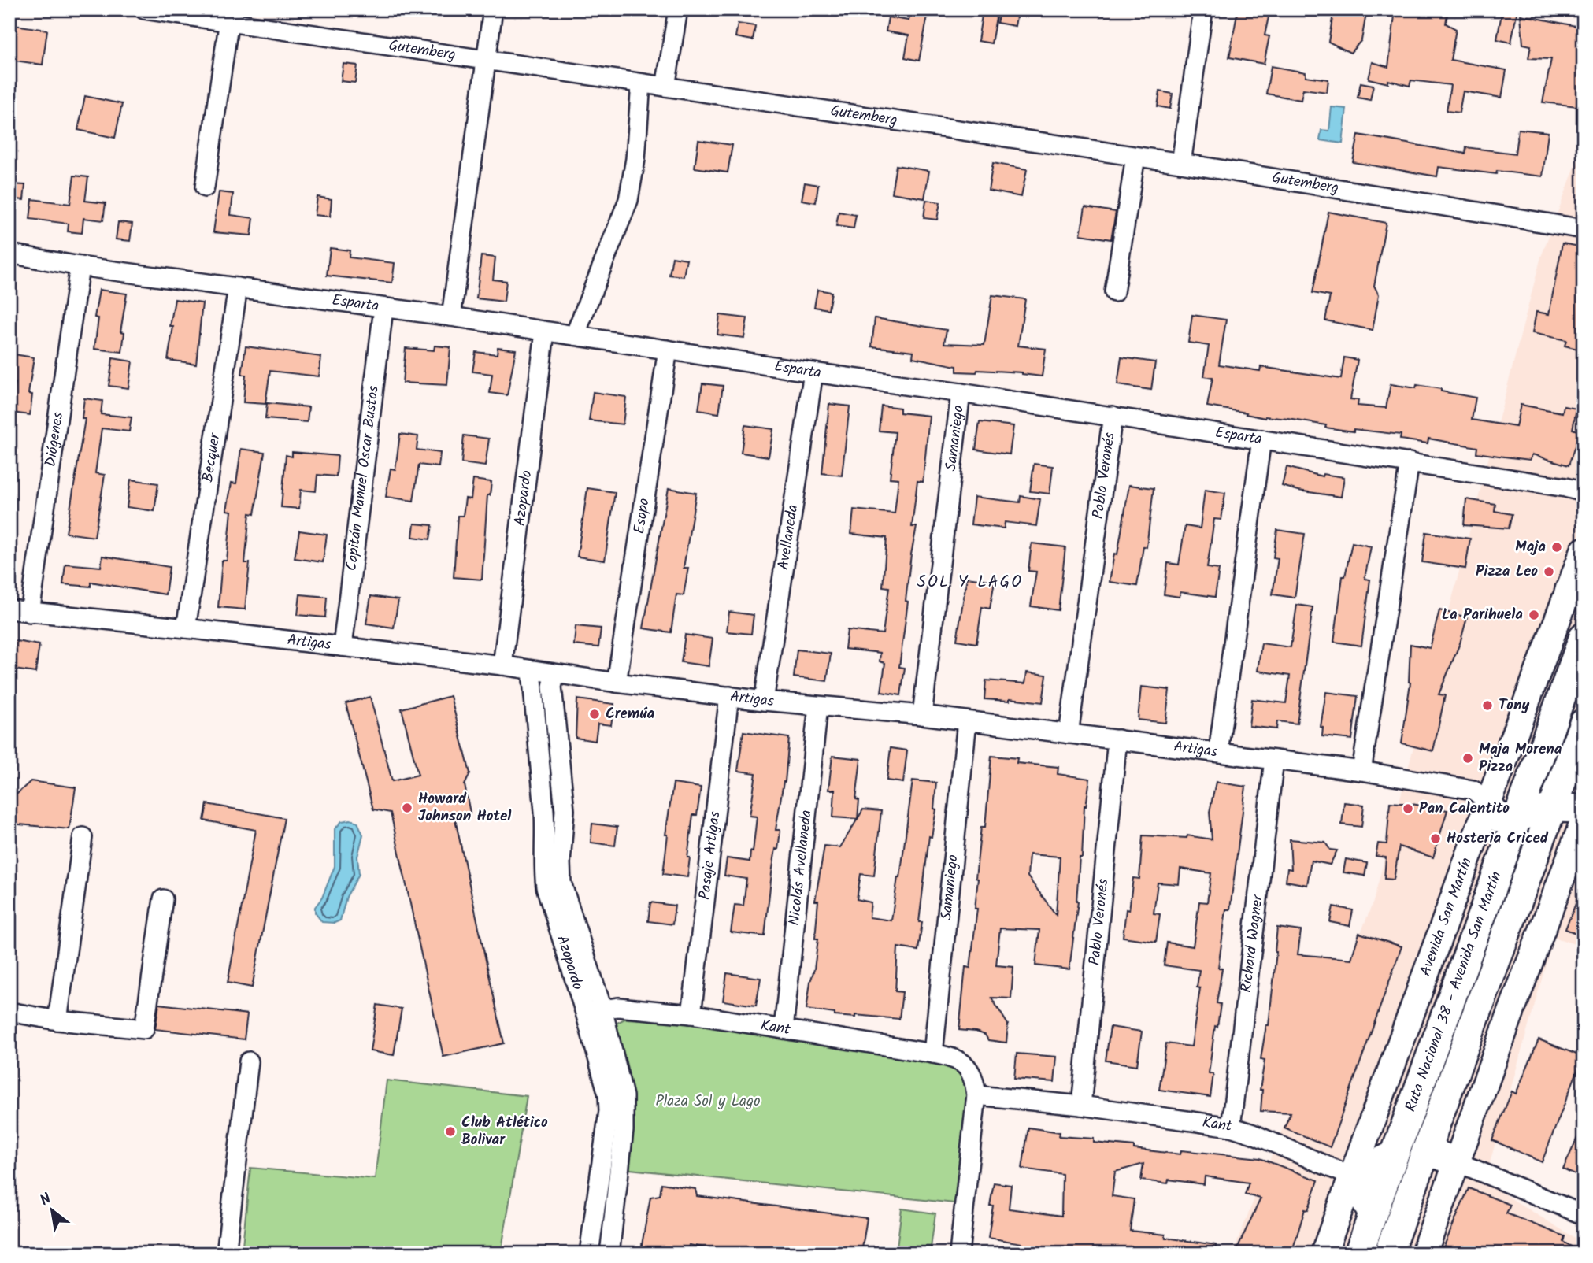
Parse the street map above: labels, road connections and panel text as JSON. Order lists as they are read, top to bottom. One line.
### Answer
{"streets":{"main road":["Avenida San Martín","Ruta Nacional 38 - Avenida San Martín"],"street":["Gutemberg","Esparta","Samaniego","Diógenes","Becquer","Pablo Veronés","Capitán Manuel Oscar Bustos","Azopardo","Esopo","Avellaneda","Artigas","Pasaje Artigas","Nicolás Avellaneda","Richard Wagner","Kant"]},"crossings":[["Esparta","Samaniego"],["Esparta","Diógenes"],["Esparta","Becquer"],["Esparta","Pablo Veronés"],["Esparta","Capitán Manuel Oscar Bustos"],["Esparta","Azopardo"],["Esparta","Esopo"],["Esparta","Avellaneda"],["Samaniego","Artigas"],["Samaniego","Kant"],["Diógenes","Artigas"],["Becquer","Artigas"],["Pablo Veronés","Artigas"],["Pablo Veronés","Kant"],["Capitán Manuel Oscar Bustos","Artigas"],["Azopardo","Artigas"],["Azopardo","Kant"],["Esopo","Artigas"],["Avellaneda","Artigas"],["Artigas","Pasaje Artigas"],["Artigas","Nicolás Avellaneda"],["Artigas","Avenida San Martín"],["Artigas","Richard Wagner"],["Artigas","Ruta Nacional 38 - Avenida San Martín"],["Pasaje Artigas","Kant"],["Nicolás Avellaneda","Kant"],["Avenida San Martín","Ruta Nacional 38 - Avenida San Martín"],["Avenida San Martín","Kant"],["Richard Wagner","Kant"]],"districts":["SOL Y LAGO"],"parks":["Plaza Sol y Lago"],"places":["Maja","Pizza Leo","La Parihuela","Tony","Cremúa","Maja Morena Pizza","Howard Johnson Hotel","Pan Calentito","Hosteria Criced","Club Atlético Bolivar"],"north":"top left"}
